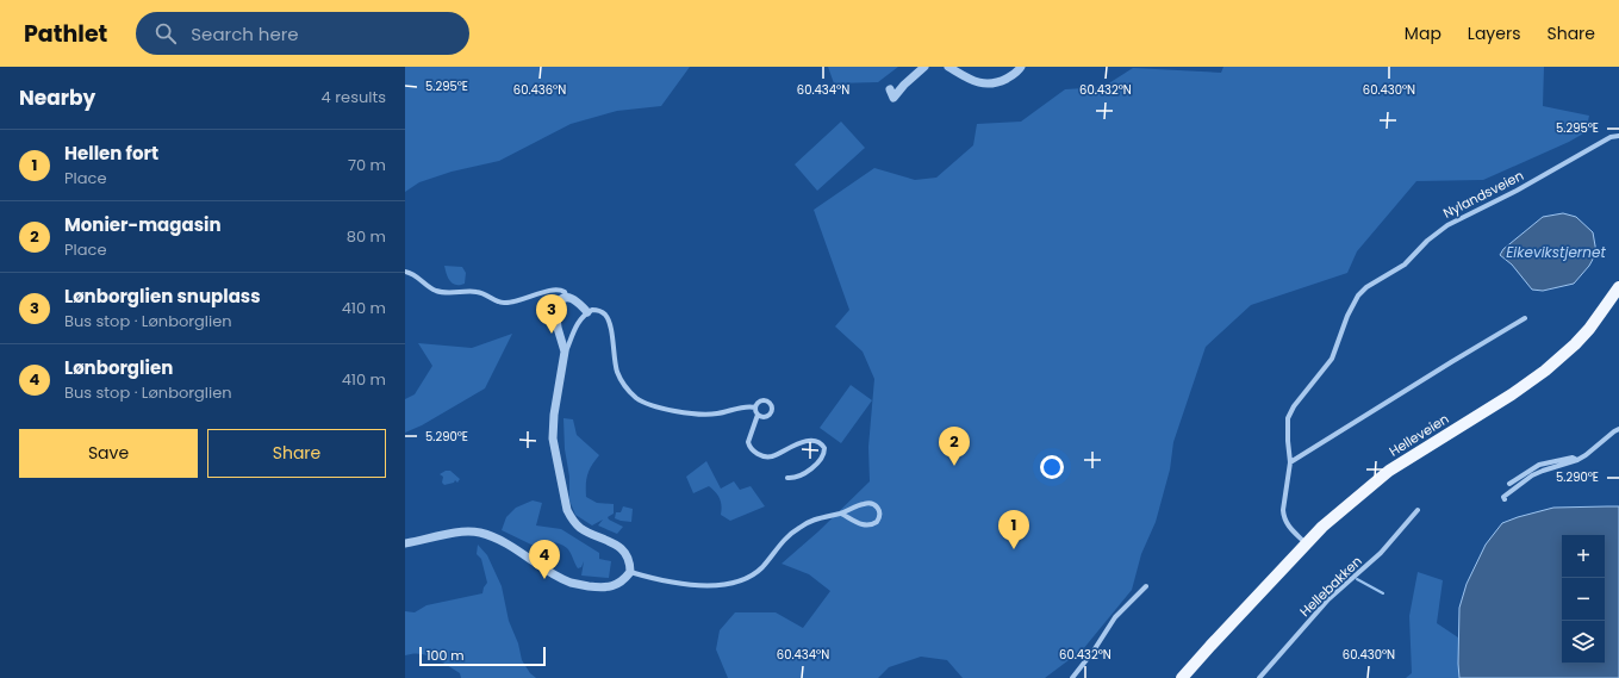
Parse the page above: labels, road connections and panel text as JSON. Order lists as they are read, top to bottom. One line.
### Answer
{"streets":{"main road":["Helleveien"],"street":["Nylandsveien","Hellebakken"]},"crossings":[["Nylandsveien","Helleveien"]],"water":["Eikevikstjernet"],"scale_bar":"100 m","page":{"header":"Pathlet","search":"Search here","nav":["Map","Layers","Share"],"heading":["Nearby","4 results"],"list":[{"mark":"1","name":"Hellen fort","note":"Place","value":"70 m"},{"mark":"2","name":"Monier-magasin","note":"Place","value":"80 m"},{"mark":"3","name":"Lønborglien snuplass","note":"Bus stop · Lønborglien","value":"410 m"},{"mark":"4","name":"Lønborglien","note":"Bus stop · Lønborglien","value":"410 m"}],"pins":["3","2","1","4"],"buttons":["Save","Share"],"map_buttons":["+","−"],"scale":"100 m"},"coordinates":["5.295°E","60.436°N","60.434°N","60.432°N","60.430°N","5.290°E"]}
